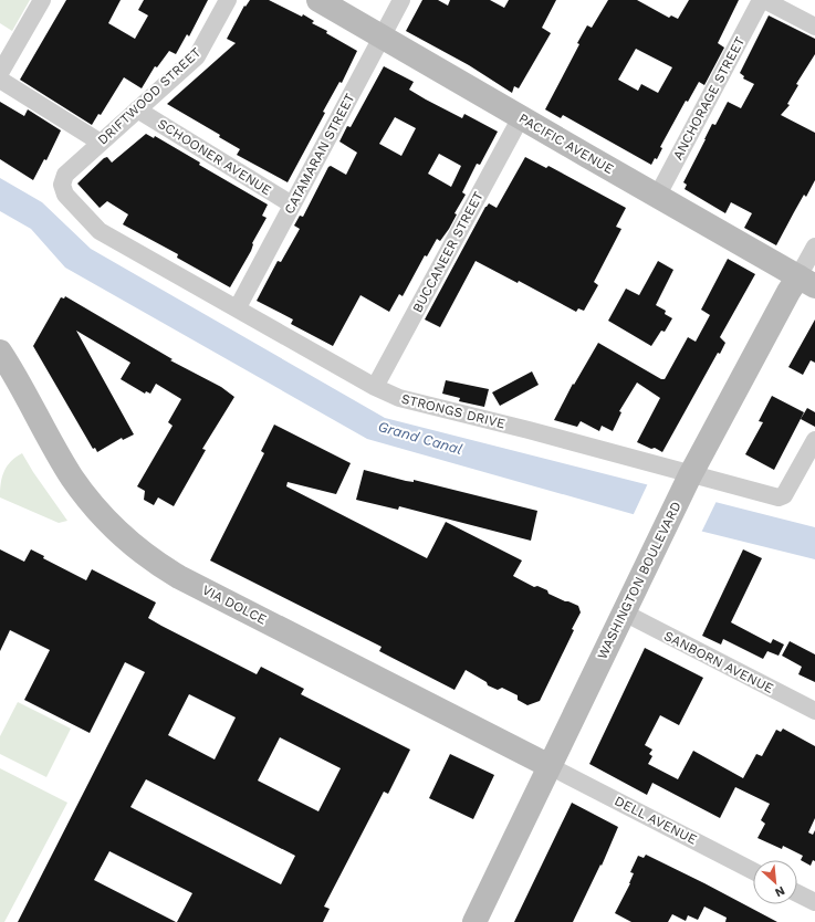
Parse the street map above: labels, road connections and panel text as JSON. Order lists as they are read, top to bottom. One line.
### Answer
{"streets":{"street":["DRIFTWOOD STREET","ANCHORAGE STREET","PACIFIC AVENUE","CATAMARAN STREET","SCHOONER AVENUE","BUCCANEER STREET","STRONGS DRIVE","WASHINGTON BOULEVARD","VIA DOLCE","SANBORN AVENUE","DELL AVENUE"]},"crossings":[["DRIFTWOOD STREET","SCHOONER AVENUE"],["DRIFTWOOD STREET","STRONGS DRIVE"],["ANCHORAGE STREET","PACIFIC AVENUE"],["PACIFIC AVENUE","CATAMARAN STREET"],["PACIFIC AVENUE","BUCCANEER STREET"],["PACIFIC AVENUE","WASHINGTON BOULEVARD"],["CATAMARAN STREET","SCHOONER AVENUE"],["CATAMARAN STREET","STRONGS DRIVE"],["BUCCANEER STREET","STRONGS DRIVE"],["STRONGS DRIVE","WASHINGTON BOULEVARD"],["WASHINGTON BOULEVARD","VIA DOLCE"],["WASHINGTON BOULEVARD","SANBORN AVENUE"],["WASHINGTON BOULEVARD","DELL AVENUE"],["VIA DOLCE","DELL AVENUE"]],"water":["Grand Canal"],"north":"bottom right"}
